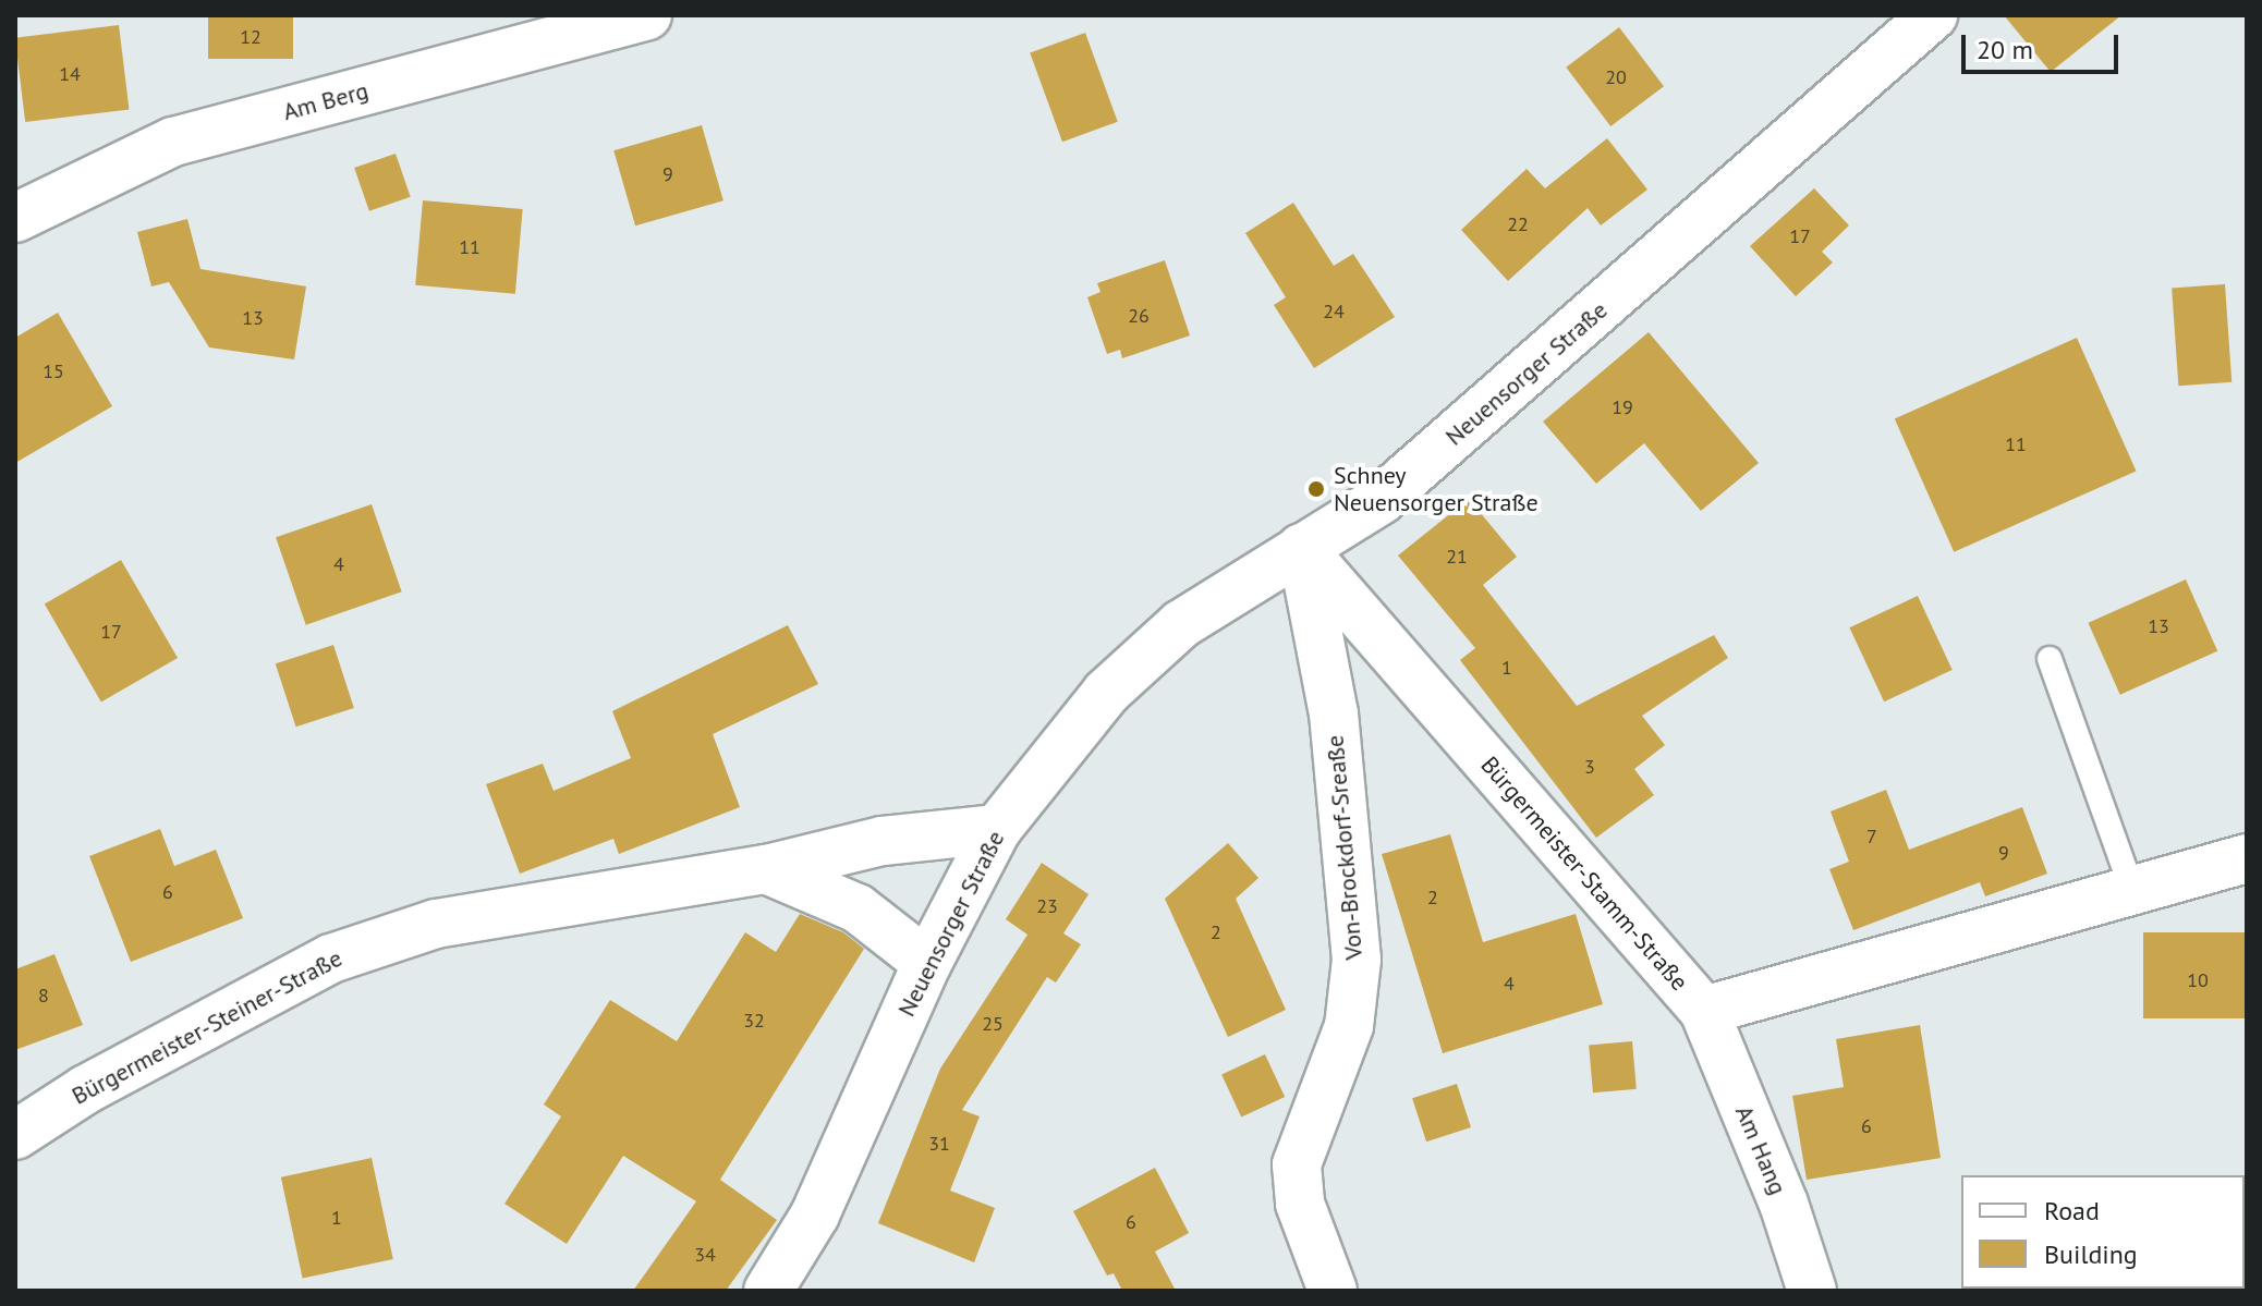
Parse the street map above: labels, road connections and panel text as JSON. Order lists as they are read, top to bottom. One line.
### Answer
{"streets":{"street":["Am Berg","Neuensorger Straße","Von-Brockdorf-Sreaße","Bürgermeister-Stamm-Straße","Bürgermeister-Steiner-Straße","Am Hang"]},"crossings":[["Neuensorger Straße","Von-Brockdorf-Sreaße"],["Neuensorger Straße","Bürgermeister-Stamm-Straße"],["Neuensorger Straße","Bürgermeister-Steiner-Straße"],["Von-Brockdorf-Sreaße","Bürgermeister-Stamm-Straße"],["Bürgermeister-Stamm-Straße","Am Hang"]],"places":["Schney Neuensorger Straße"],"house_numbers":["12","14","20","9","22","17","11","24","26","13","15","19","11","21","4","13","17","1","3","7","9","6","2","23","2","10","4","8","32","25","6","31","1","6","34"],"legend":["Road","Building"],"scale_bar":"20 m"}
